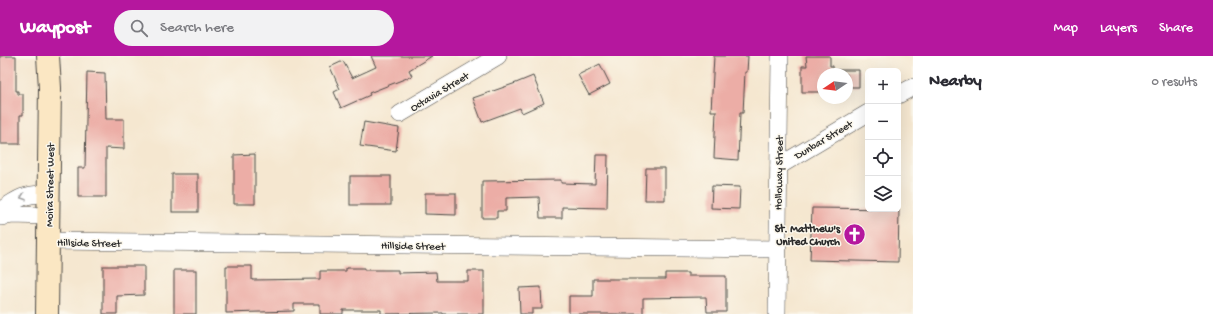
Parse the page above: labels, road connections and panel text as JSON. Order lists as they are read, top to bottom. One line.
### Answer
{"streets":{"main road":["Moira Street West"],"street":["Octavia Street","Dunbar Street","Holloway Street","Hillside Street"]},"crossings":[["Dunbar Street","Holloway Street"],["Holloway Street","Hillside Street"],["Moira Street West","Hillside Street"]],"places":{"church":["St. Matthew's United Church"]},"north":"left","page":{"header":"Waypost","search":"Search here","nav":["Map","Layers","Share"],"heading":["Nearby","0 results"],"map_buttons":["+","−"]}}
